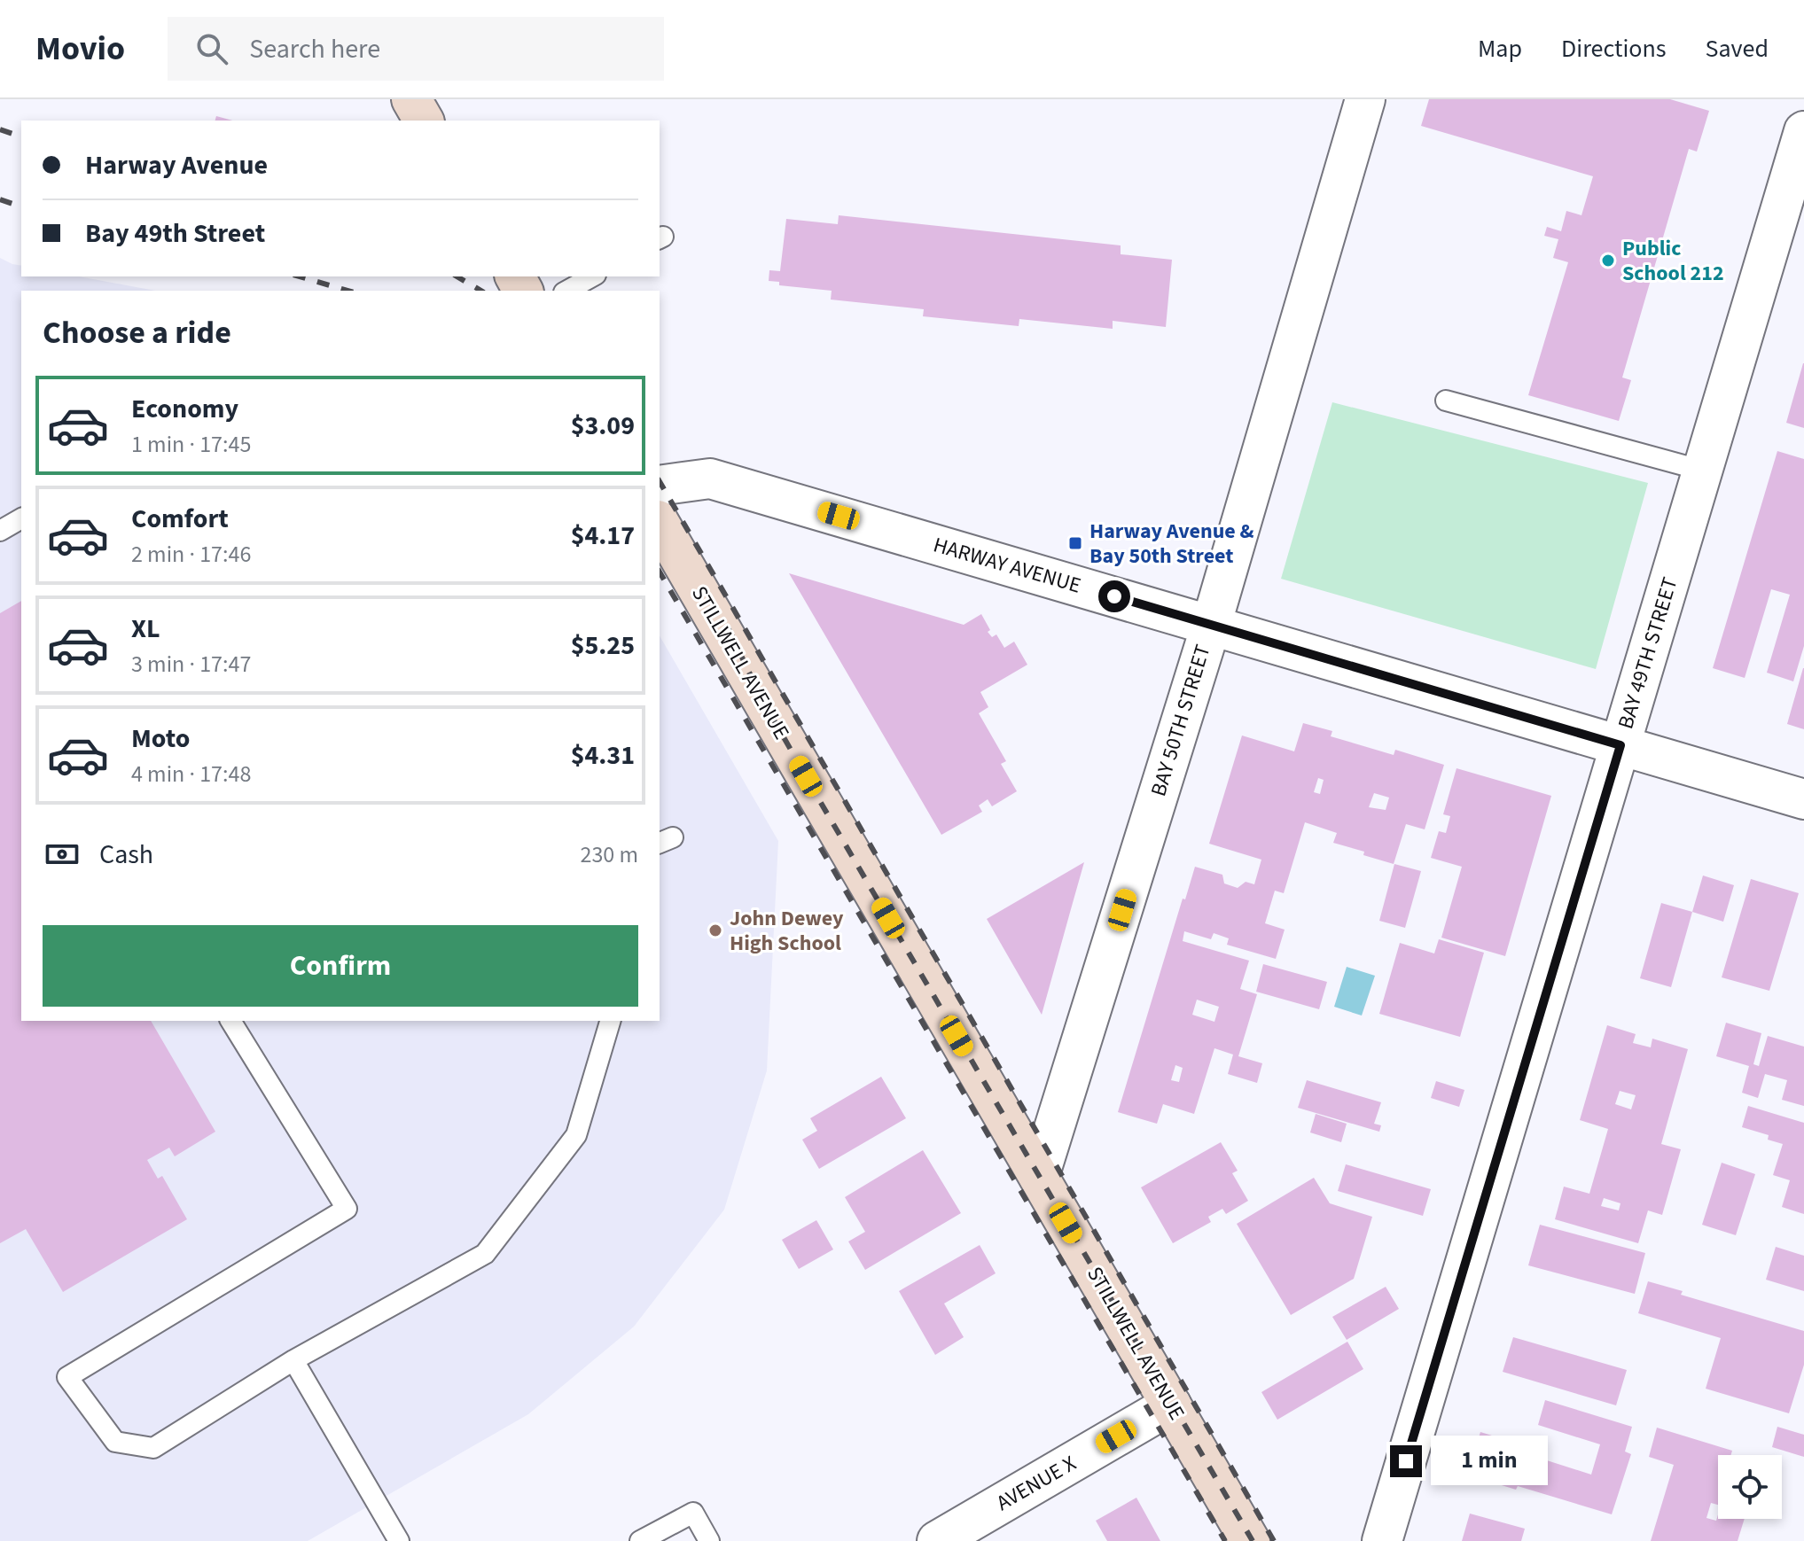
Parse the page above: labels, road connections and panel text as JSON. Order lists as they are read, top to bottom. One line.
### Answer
{"streets":{"main road":["STILLWELL AVENUE"],"street":["HARWAY AVENUE","BAY 49TH STREET","BAY 50TH STREET","AVENUE X"]},"crossings":[["HARWAY AVENUE","BAY 49TH STREET"],["HARWAY AVENUE","BAY 50TH STREET"],["STILLWELL AVENUE","BAY 50TH STREET"],["STILLWELL AVENUE","AVENUE X"]],"places":{"other":["Public School 212","John Dewey High School"],"transit":["Harway Avenue & Bay 50th Street"]},"page":{"header":"Movio","search":"Search here","nav":["Map","Directions","Saved"],"banner":["Harway Avenue","Bay 49th Street"],"heading":"Choose a ride","list":[{"name":"Economy","note":"1 min · 17:45","value":"$3.09"},{"name":"Comfort","note":"2 min · 17:46","value":"$4.17"},{"name":"XL","note":"3 min · 17:47","value":"$5.25"},{"name":"Moto","note":"4 min · 17:48","value":"$4.31"}],"pay":["Cash","230 m"],"buttons":"Confirm","bubble":"1 min"}}
